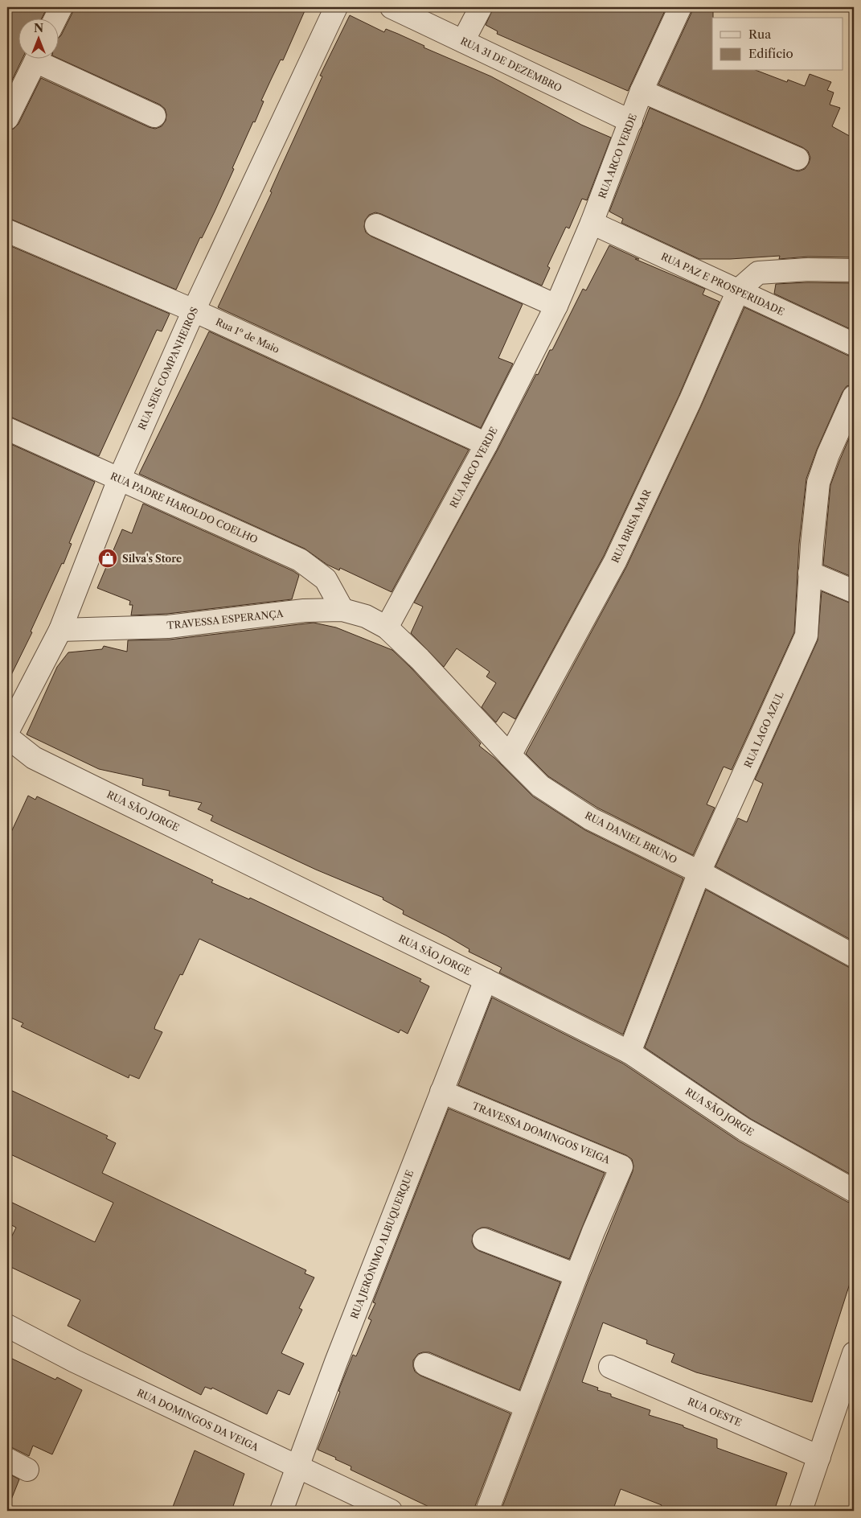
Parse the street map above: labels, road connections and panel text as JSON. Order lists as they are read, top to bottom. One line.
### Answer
{"streets":{"street":["RUA 31 DE DEZEMBRO","RUA ARCO VERDE","RUA PAZ E PROSPERIDADE","Rua 1º de Maio","RUA SEIS COMPANHEIROS","RUA PADRE HAROLDO COELHO","RUA BRISA MAR","TRAVESSA ESPERANÇA","RUA LAGO AZUL","RUA SÃO JORGE","RUA DANIEL BRUNO","TRAVESSA DOMINGOS VEIGA","RUA JERÔNIMO ALBUQUERQUE","RUA OESTE","RUA DOMINGOS DA VEIGA"]},"crossings":[["RUA 31 DE DEZEMBRO","RUA ARCO VERDE"],["RUA ARCO VERDE","RUA PAZ E PROSPERIDADE"],["RUA ARCO VERDE","Rua 1º de Maio"],["RUA ARCO VERDE","TRAVESSA ESPERANÇA"],["RUA ARCO VERDE","RUA DANIEL BRUNO"],["RUA PAZ E PROSPERIDADE","RUA BRISA MAR"],["Rua 1º de Maio","RUA SEIS COMPANHEIROS"],["RUA SEIS COMPANHEIROS","RUA PADRE HAROLDO COELHO"],["RUA SEIS COMPANHEIROS","TRAVESSA ESPERANÇA"],["RUA PADRE HAROLDO COELHO","TRAVESSA ESPERANÇA"],["RUA BRISA MAR","RUA DANIEL BRUNO"],["TRAVESSA ESPERANÇA","RUA DANIEL BRUNO"],["RUA LAGO AZUL","RUA SÃO JORGE"],["RUA LAGO AZUL","RUA DANIEL BRUNO"],["RUA SÃO JORGE","RUA JERÔNIMO ALBUQUERQUE"],["TRAVESSA DOMINGOS VEIGA","RUA JERÔNIMO ALBUQUERQUE"],["RUA JERÔNIMO ALBUQUERQUE","RUA DOMINGOS DA VEIGA"]],"places":{"shop":["Silva's Store"]},"legend":["Rua","Edifício"],"north":"top"}
